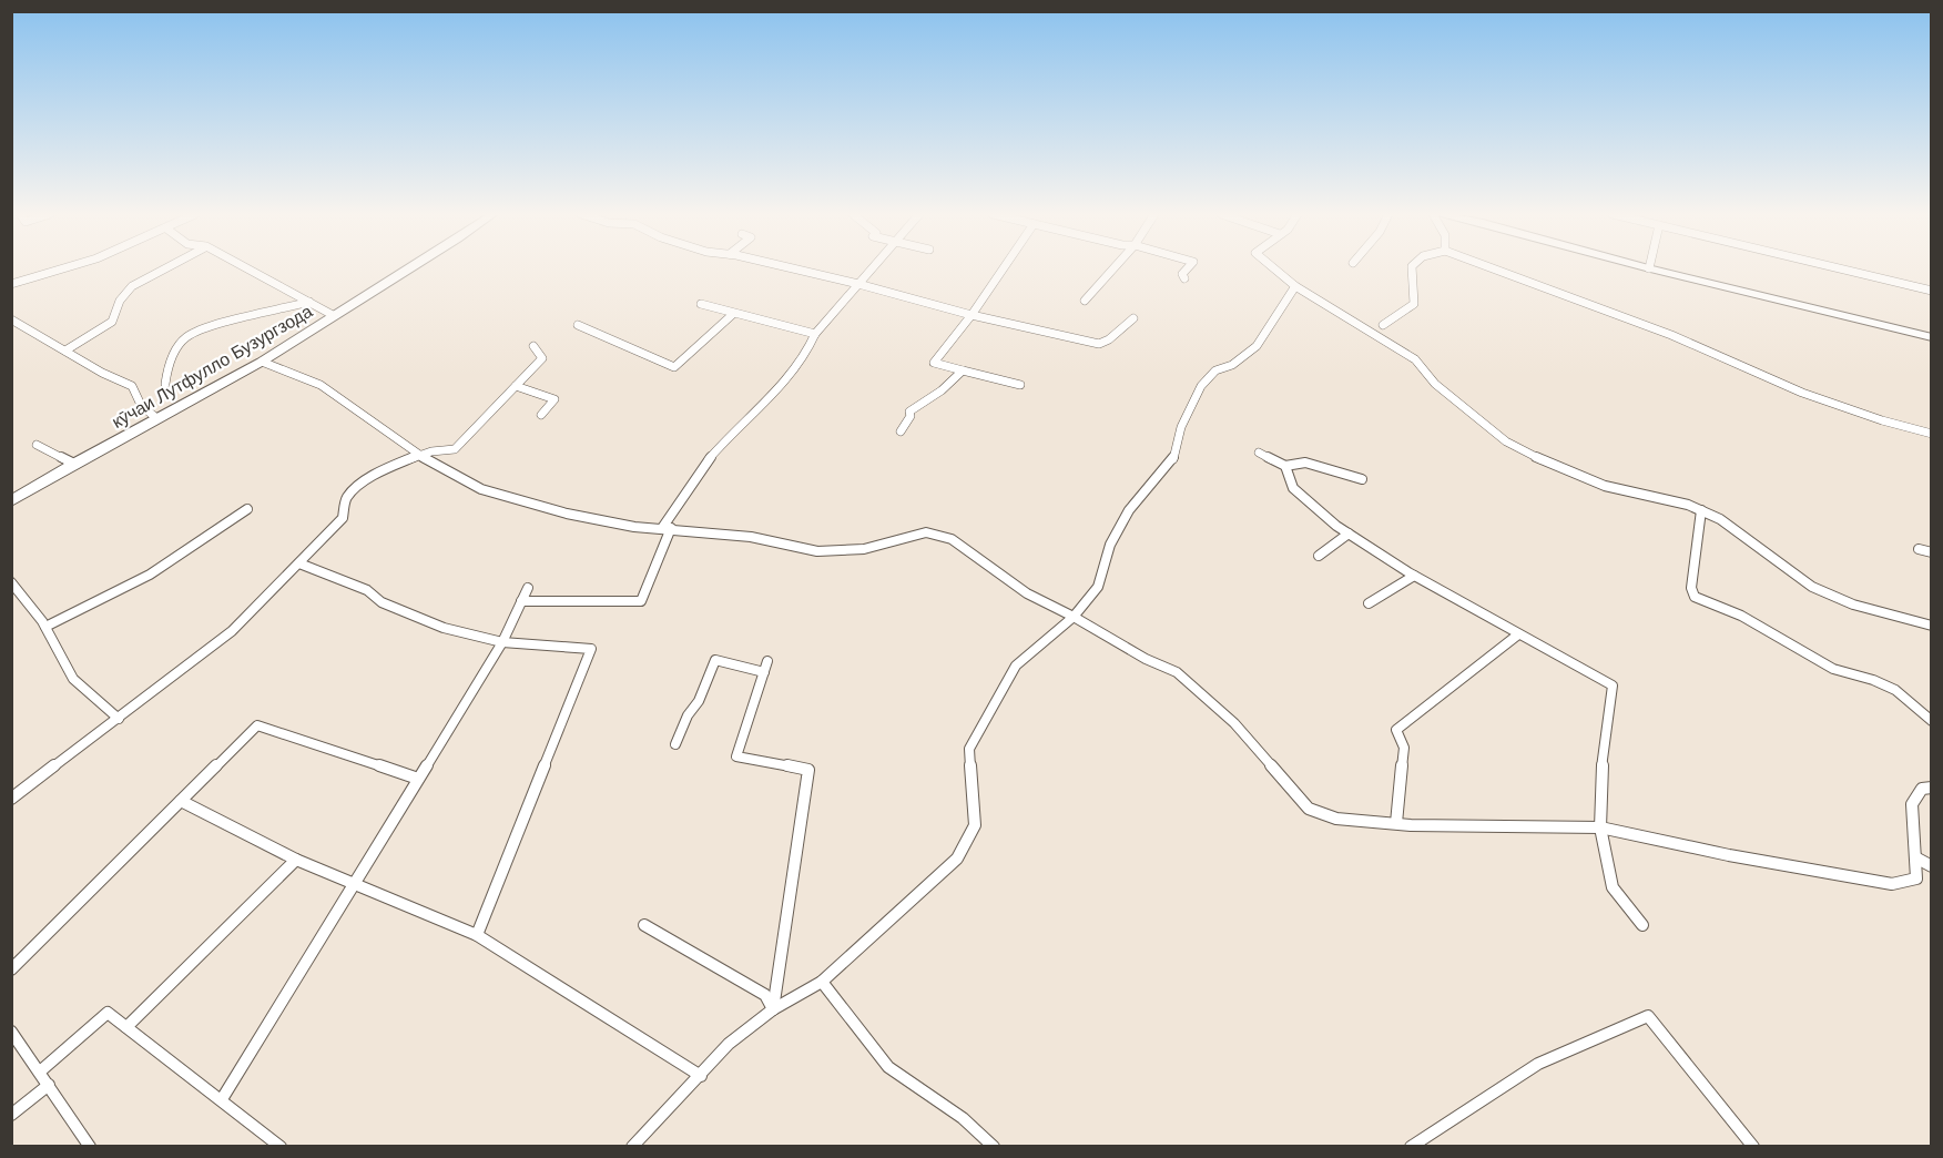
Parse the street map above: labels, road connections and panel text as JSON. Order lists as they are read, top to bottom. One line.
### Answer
{"streets":{"main road":["кӯчаи Лутфулло Бузургзода"]}}
